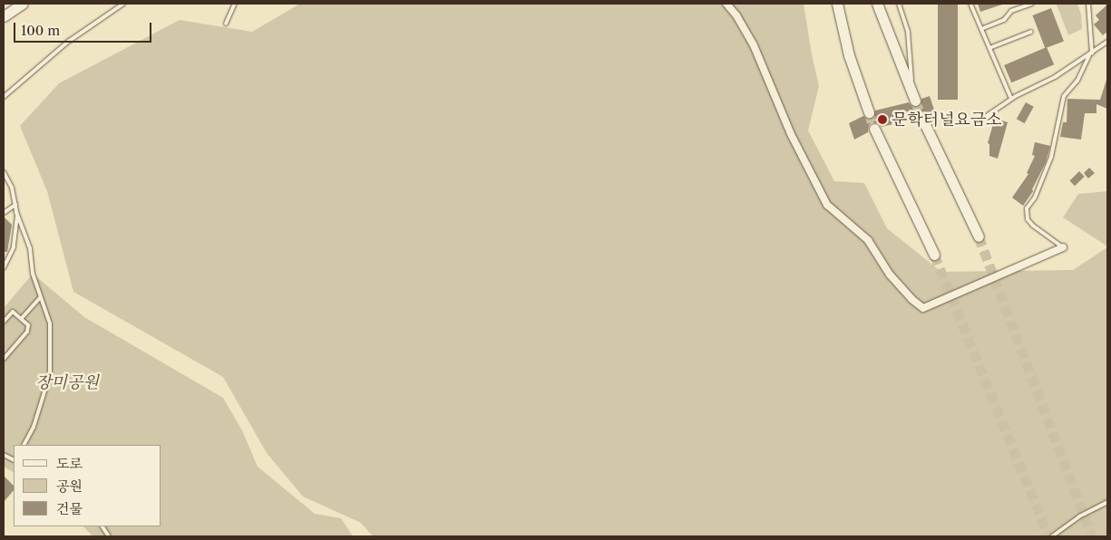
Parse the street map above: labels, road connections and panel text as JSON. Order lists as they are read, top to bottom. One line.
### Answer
{"parks":["장미공원"],"places":["문학터널요금소"],"legend":["도로","공원","건물"],"scale_bar":"100 m"}
